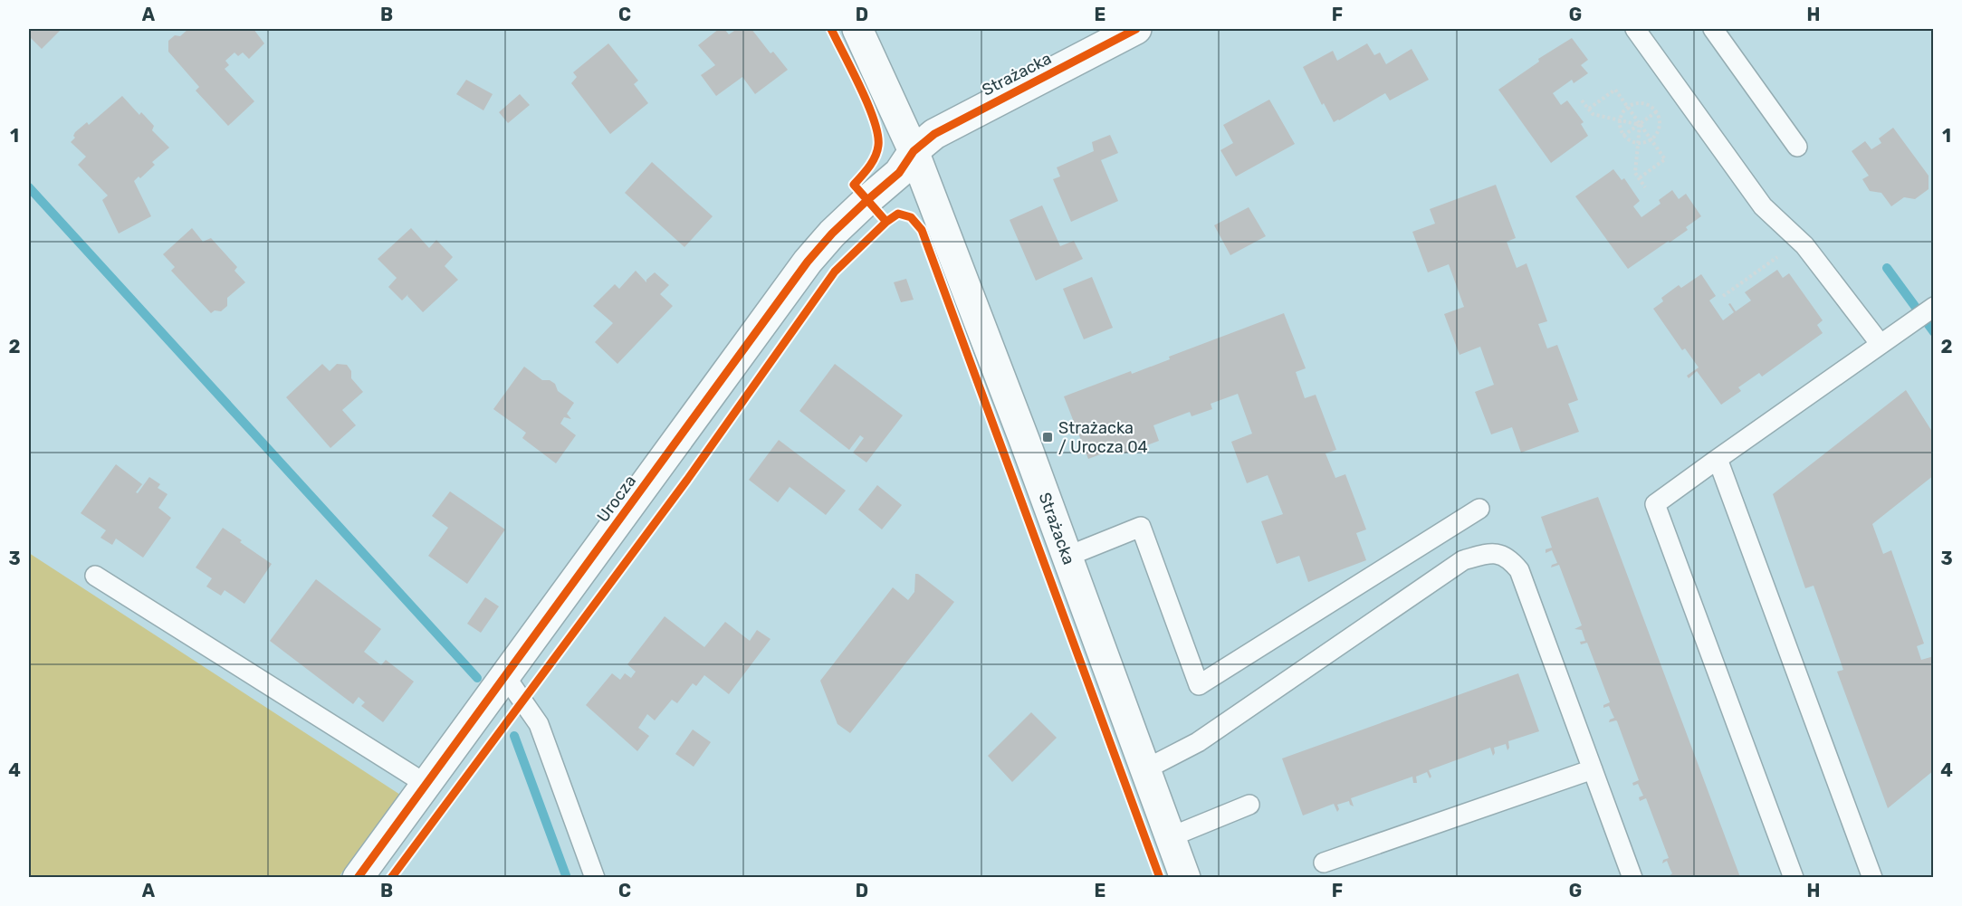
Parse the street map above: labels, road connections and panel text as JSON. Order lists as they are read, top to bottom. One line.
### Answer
{"streets":{"street":["Strażacka","Urocza"]},"crossings":[["Strażacka","Urocza"]],"places":{"transit":["Strażacka / Urocza 04"]},"grid":{"columns":["A","B","C","D","E","F","G","H"],"rows":["1","2","3","4"]}}
